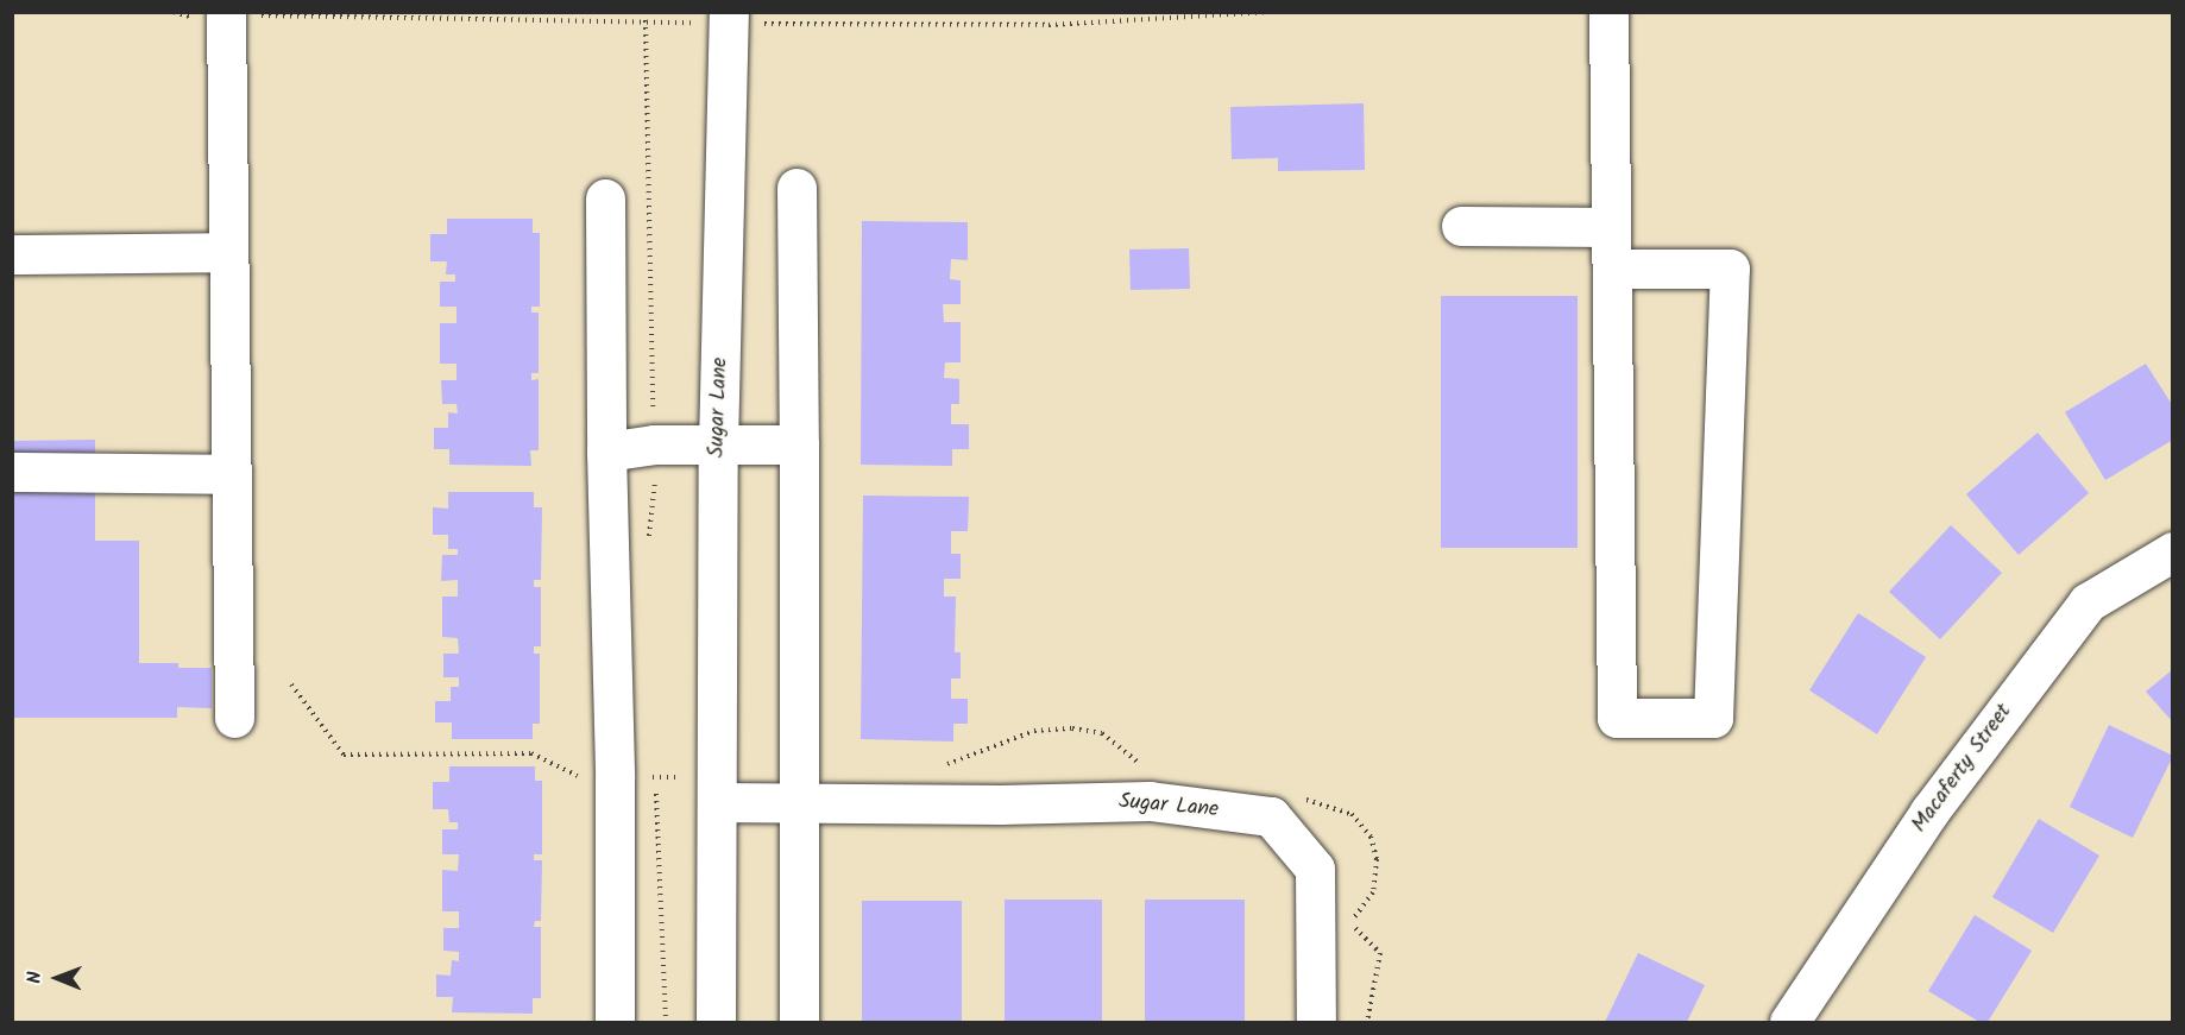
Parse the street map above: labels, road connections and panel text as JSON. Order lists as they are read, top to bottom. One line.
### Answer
{"streets":{"street":["Sugar Lane","Macaferty Street"]},"north":"left"}
